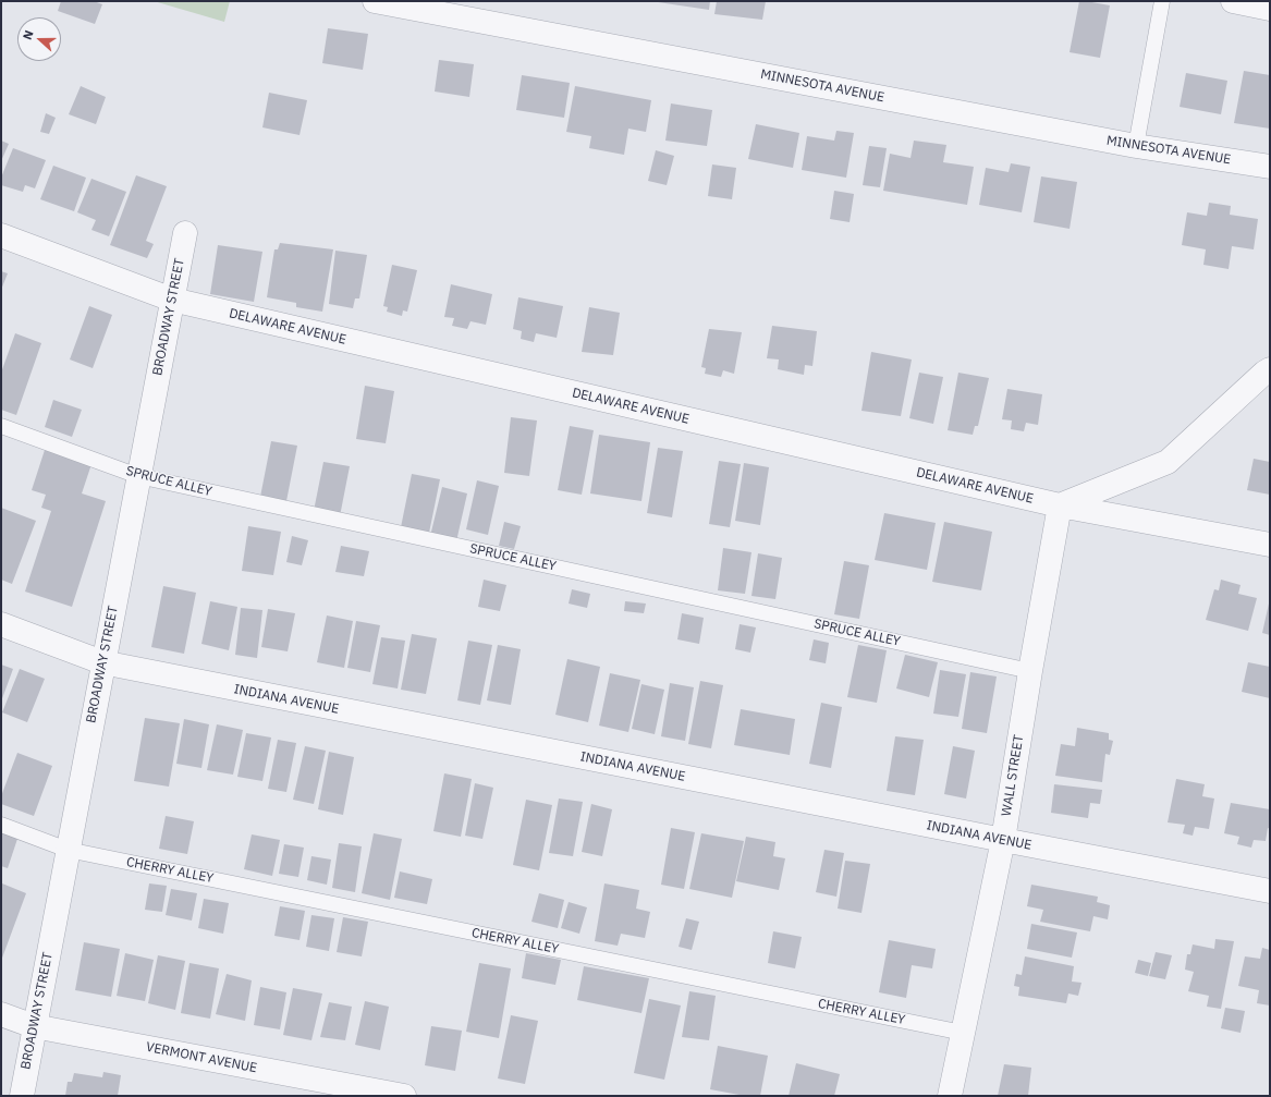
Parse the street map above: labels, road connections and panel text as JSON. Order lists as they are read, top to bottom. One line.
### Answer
{"streets":{"street":["MINNESOTA AVENUE","BROADWAY STREET","DELAWARE AVENUE","INDIANA AVENUE","WALL STREET","VERMONT AVENUE"],"lane":["SPRUCE ALLEY","CHERRY ALLEY"]},"crossings":[["BROADWAY STREET","DELAWARE AVENUE"],["BROADWAY STREET","SPRUCE ALLEY"],["BROADWAY STREET","INDIANA AVENUE"],["BROADWAY STREET","CHERRY ALLEY"],["BROADWAY STREET","VERMONT AVENUE"],["DELAWARE AVENUE","WALL STREET"],["SPRUCE ALLEY","WALL STREET"],["INDIANA AVENUE","WALL STREET"],["WALL STREET","CHERRY ALLEY"]],"north":"left"}
